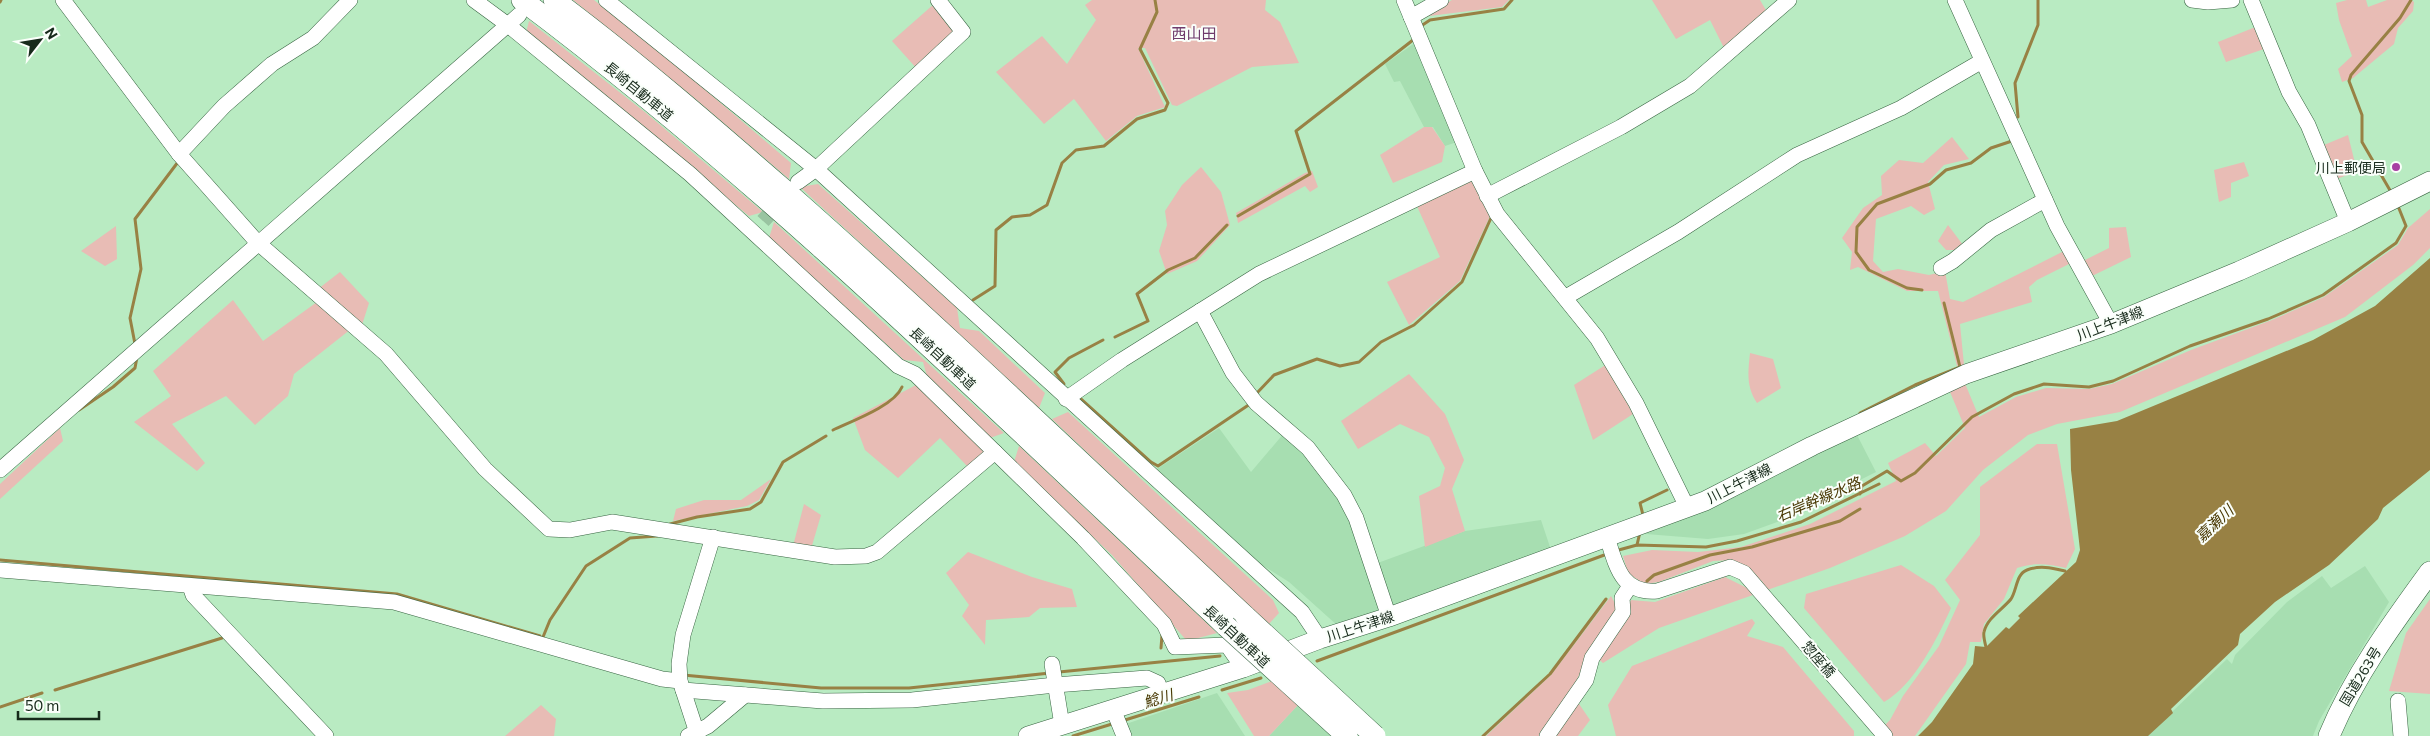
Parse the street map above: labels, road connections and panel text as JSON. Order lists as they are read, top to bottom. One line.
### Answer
{"streets":{"highway":["長崎自動車道","国道263号"],"main road":["川上牛津線"],"street":["惣座橋"]},"districts":["西山田"],"water":["右岸幹線水路","嘉瀬川","鯰川"],"places":["川上郵便局"],"scale_bar":"50 m","north":"top right"}
